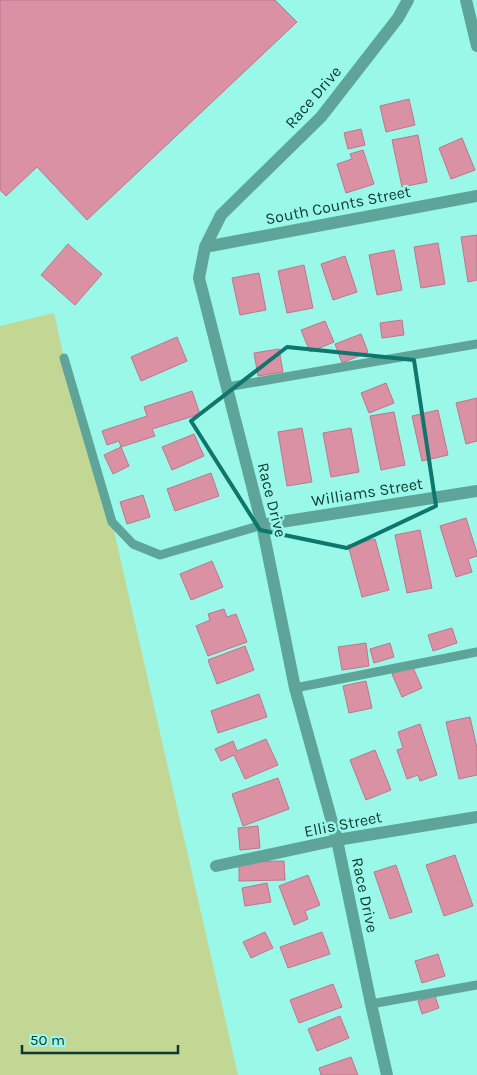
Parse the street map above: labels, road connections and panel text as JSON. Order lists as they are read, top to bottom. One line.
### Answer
{"streets":{"street":["Race Drive","South Counts Street","Williams Street","Ellis Street"]},"crossings":[["Race Drive","South Counts Street"],["Race Drive","Williams Street"],["Race Drive","Ellis Street"]],"scale_bar":"50 m"}
